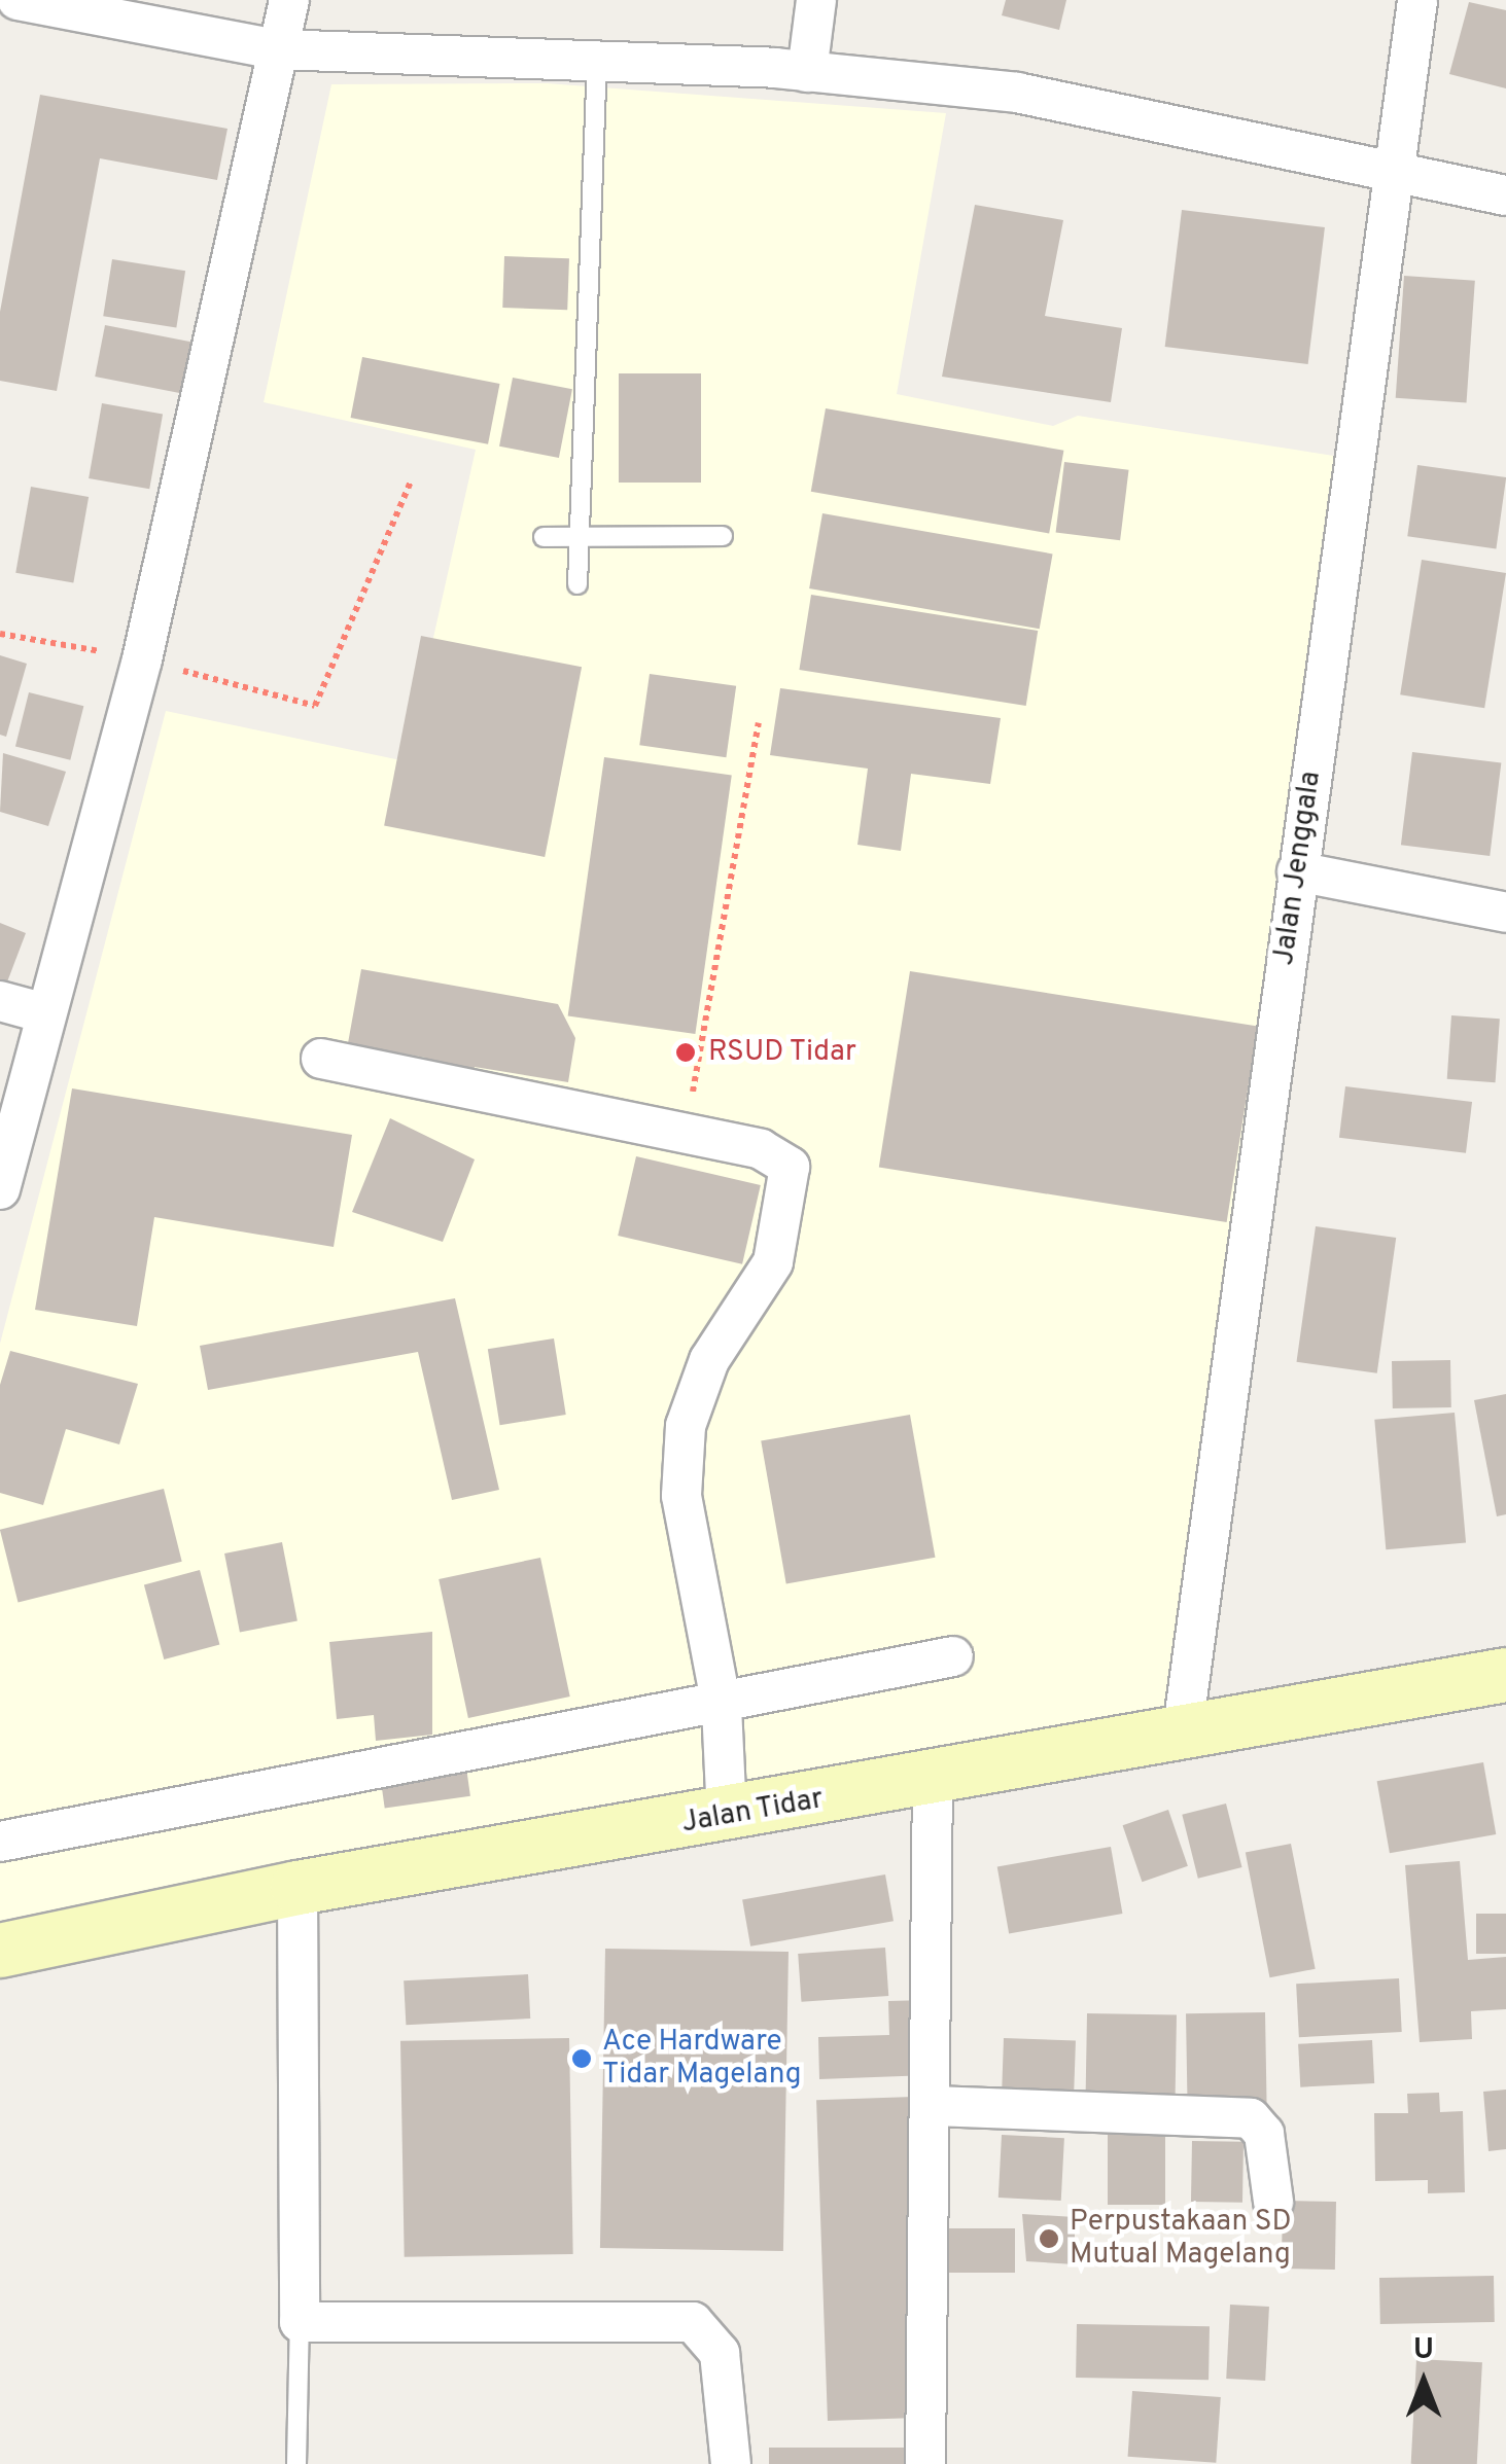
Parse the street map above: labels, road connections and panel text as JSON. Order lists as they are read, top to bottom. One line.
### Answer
{"streets":{"main road":["Jalan Tidar"],"street":["Jalan Jenggala"]},"crossings":[["Jalan Jenggala","Jalan Tidar"]],"places":["RSUD Tidar","Ace Hardware Tidar Magelang","Perpustakaan SD Mutual Magelang"],"north":"top"}
